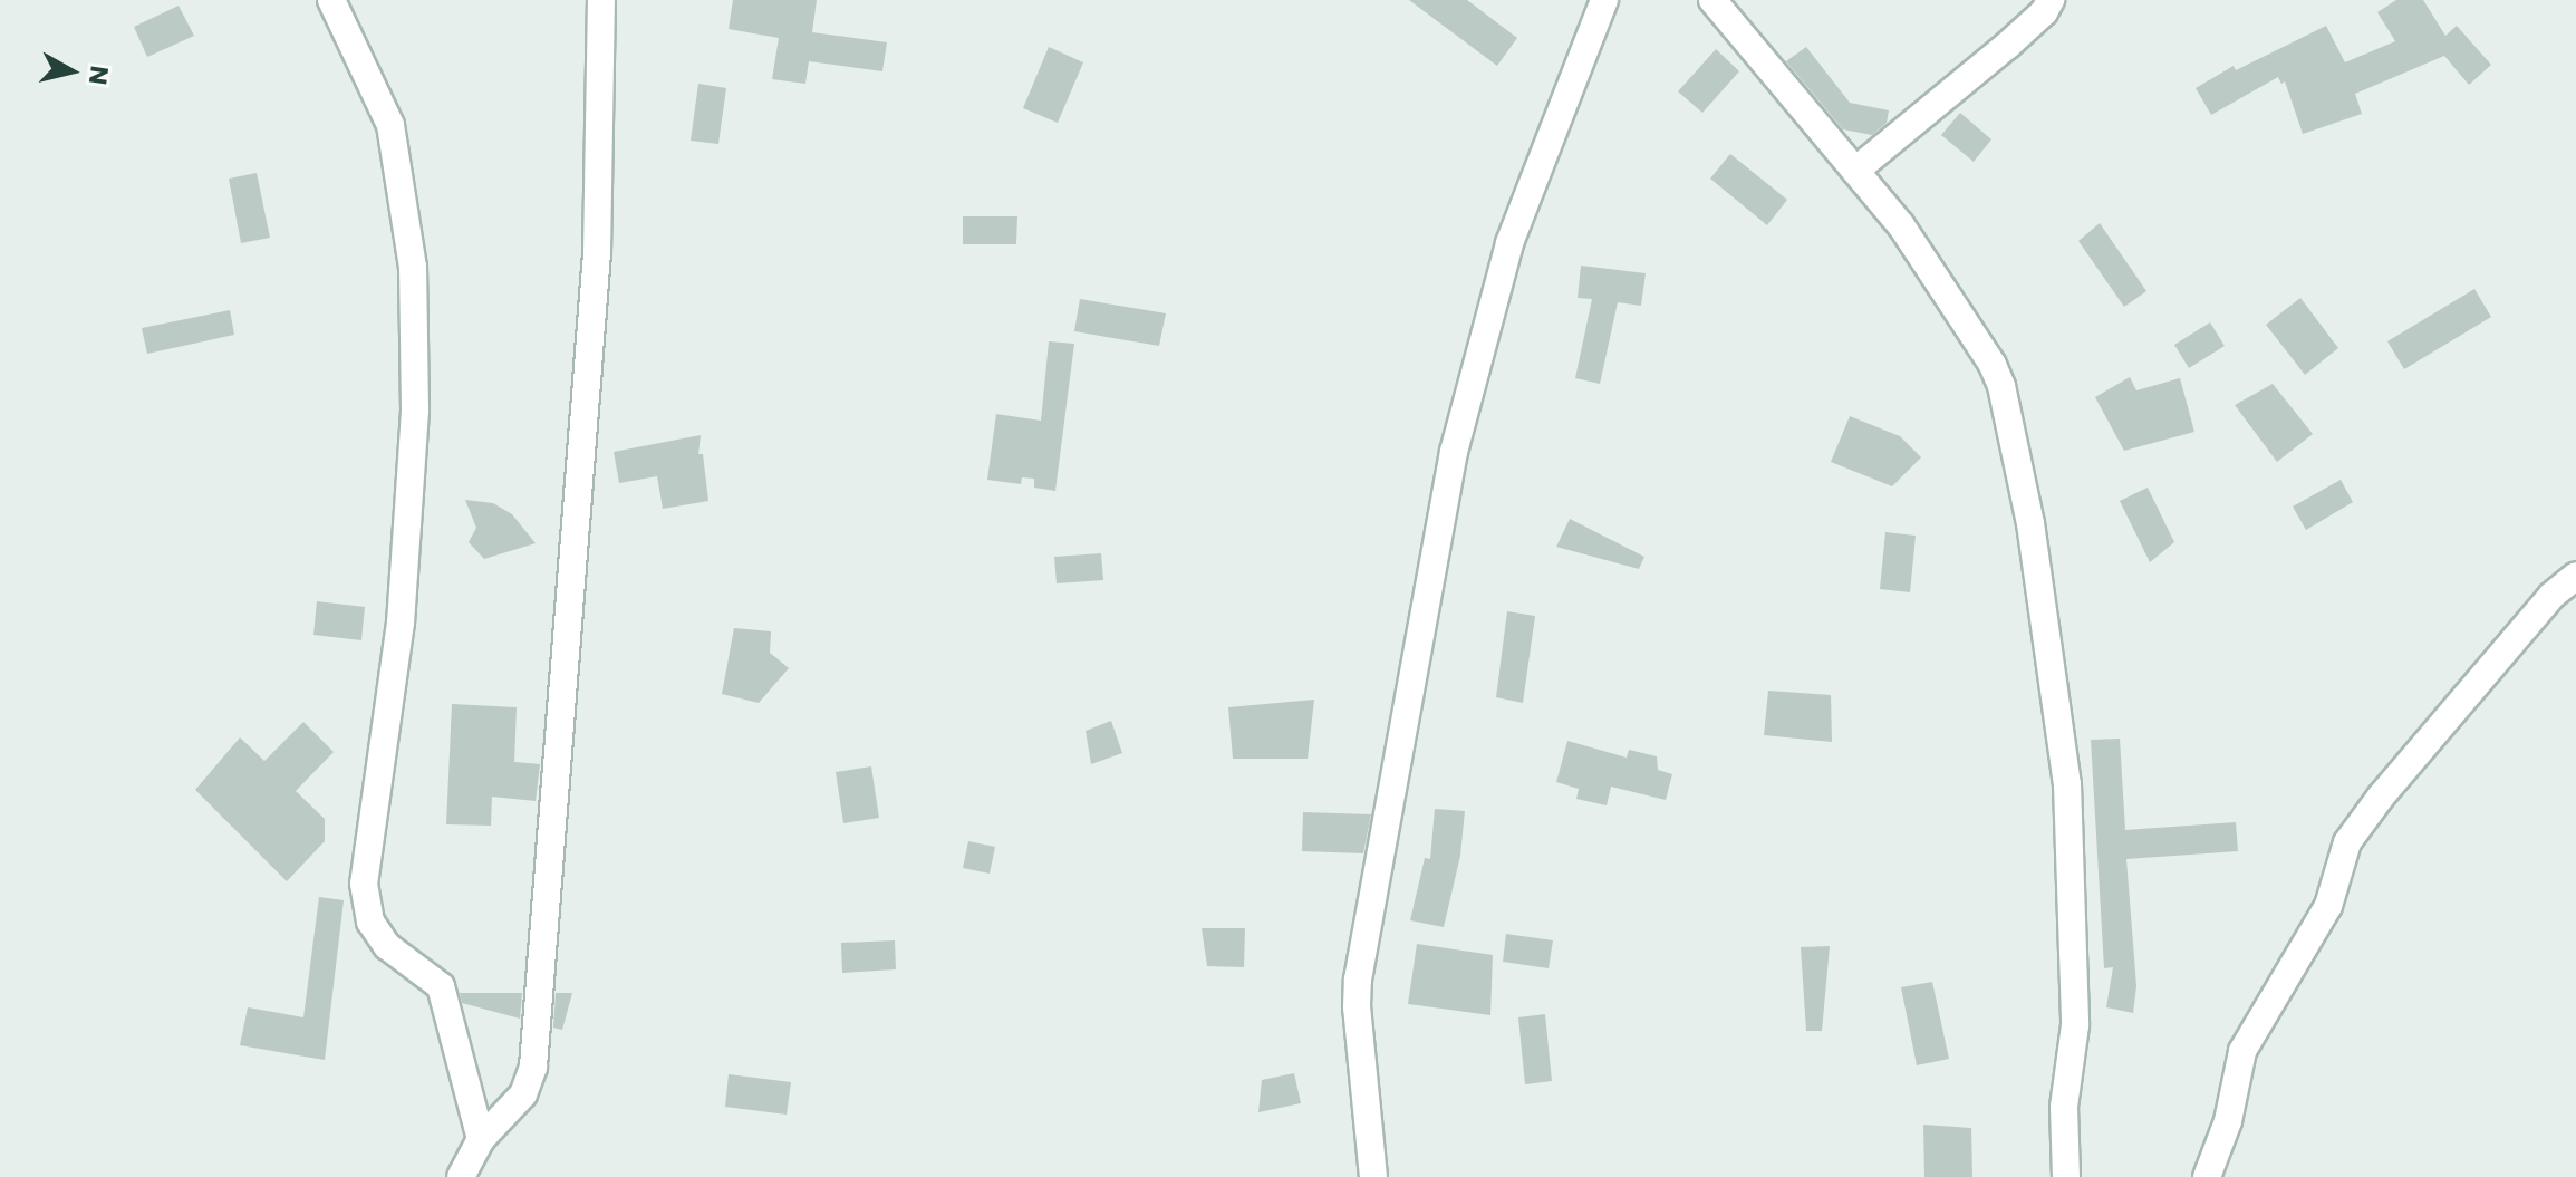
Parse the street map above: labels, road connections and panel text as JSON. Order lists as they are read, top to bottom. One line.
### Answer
{"north":"right"}
